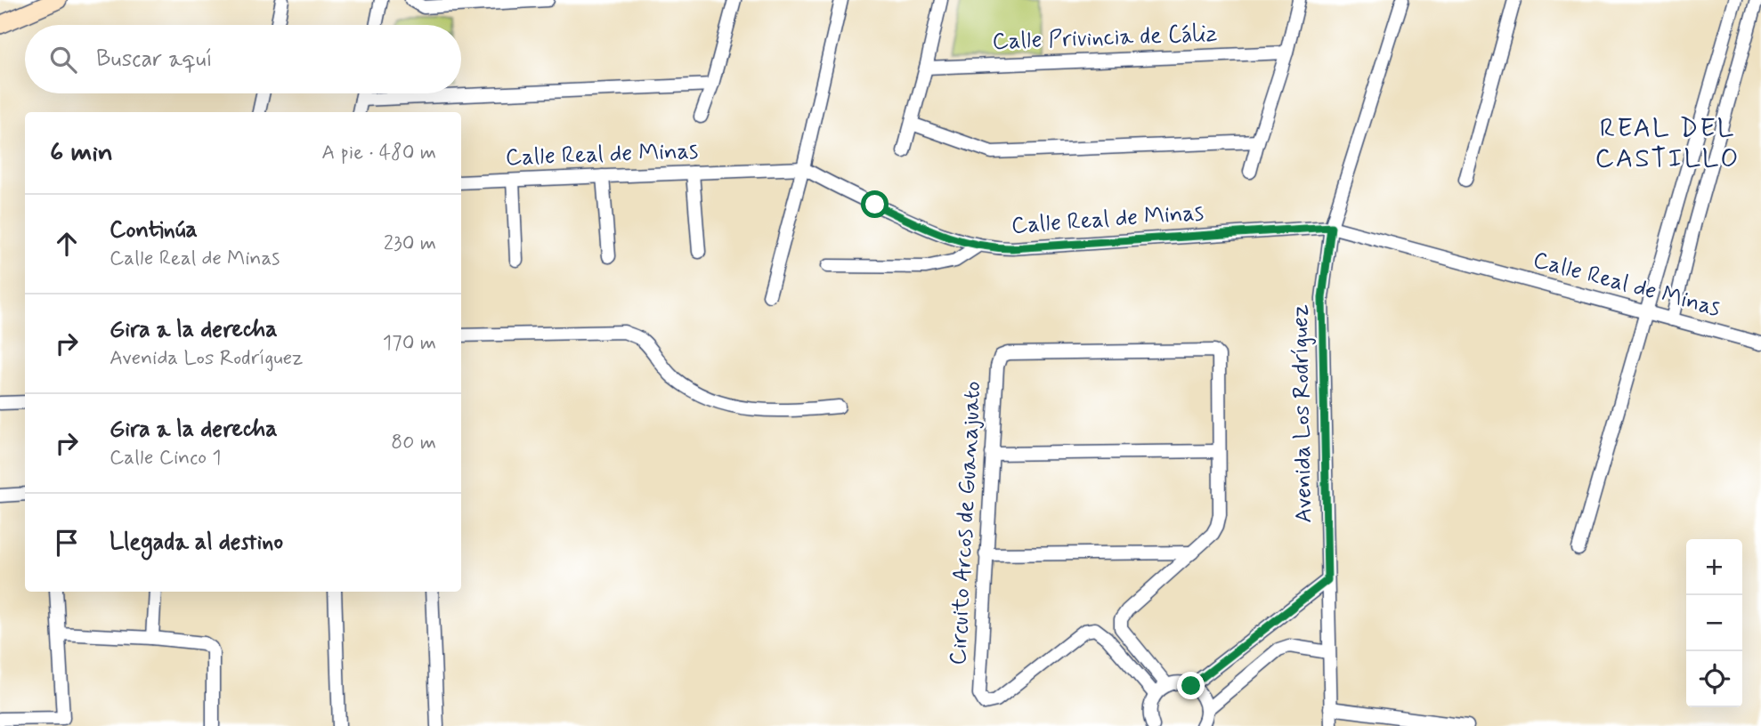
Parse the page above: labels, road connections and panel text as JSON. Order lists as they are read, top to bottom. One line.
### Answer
{"streets":{"street":["Calle Privincia de Cáliz","Calle Real de Minas","Avenida Los Rodríguez","Circuito Arcos de Guanajuato"]},"crossings":[["Calle Real de Minas","Avenida Los Rodríguez"]],"districts":["REAL DEL CASTILLO"],"page":{"search":"Buscar aquí","heading":["6 min","A pie · 480 m"],"list":[["Continúa","Calle Real de Minas","230 m"],["Gira a la derecha","Avenida Los Rodríguez","170 m"],["Gira a la derecha","Calle Cinco 1","80 m"],"Llegada al destino"],"map_buttons":["+","−"]}}
